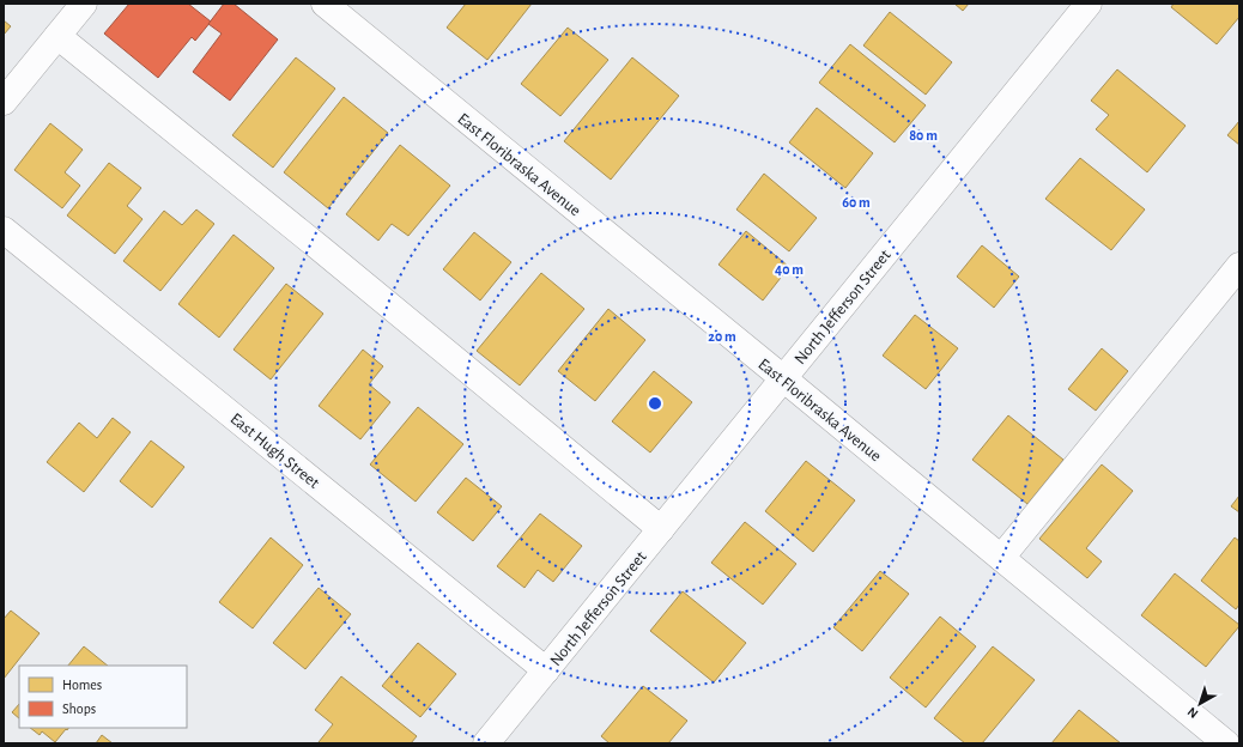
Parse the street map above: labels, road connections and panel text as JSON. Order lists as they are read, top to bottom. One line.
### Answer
{"streets":{"street":["East Floribraska Avenue","North Jefferson Street","East Hugh Street"]},"crossings":[["East Floribraska Avenue","North Jefferson Street"],["North Jefferson Street","East Hugh Street"]],"legend":["Homes","Shops"],"north":"bottom left","rings":["80 m","60 m","40 m","20 m"]}
